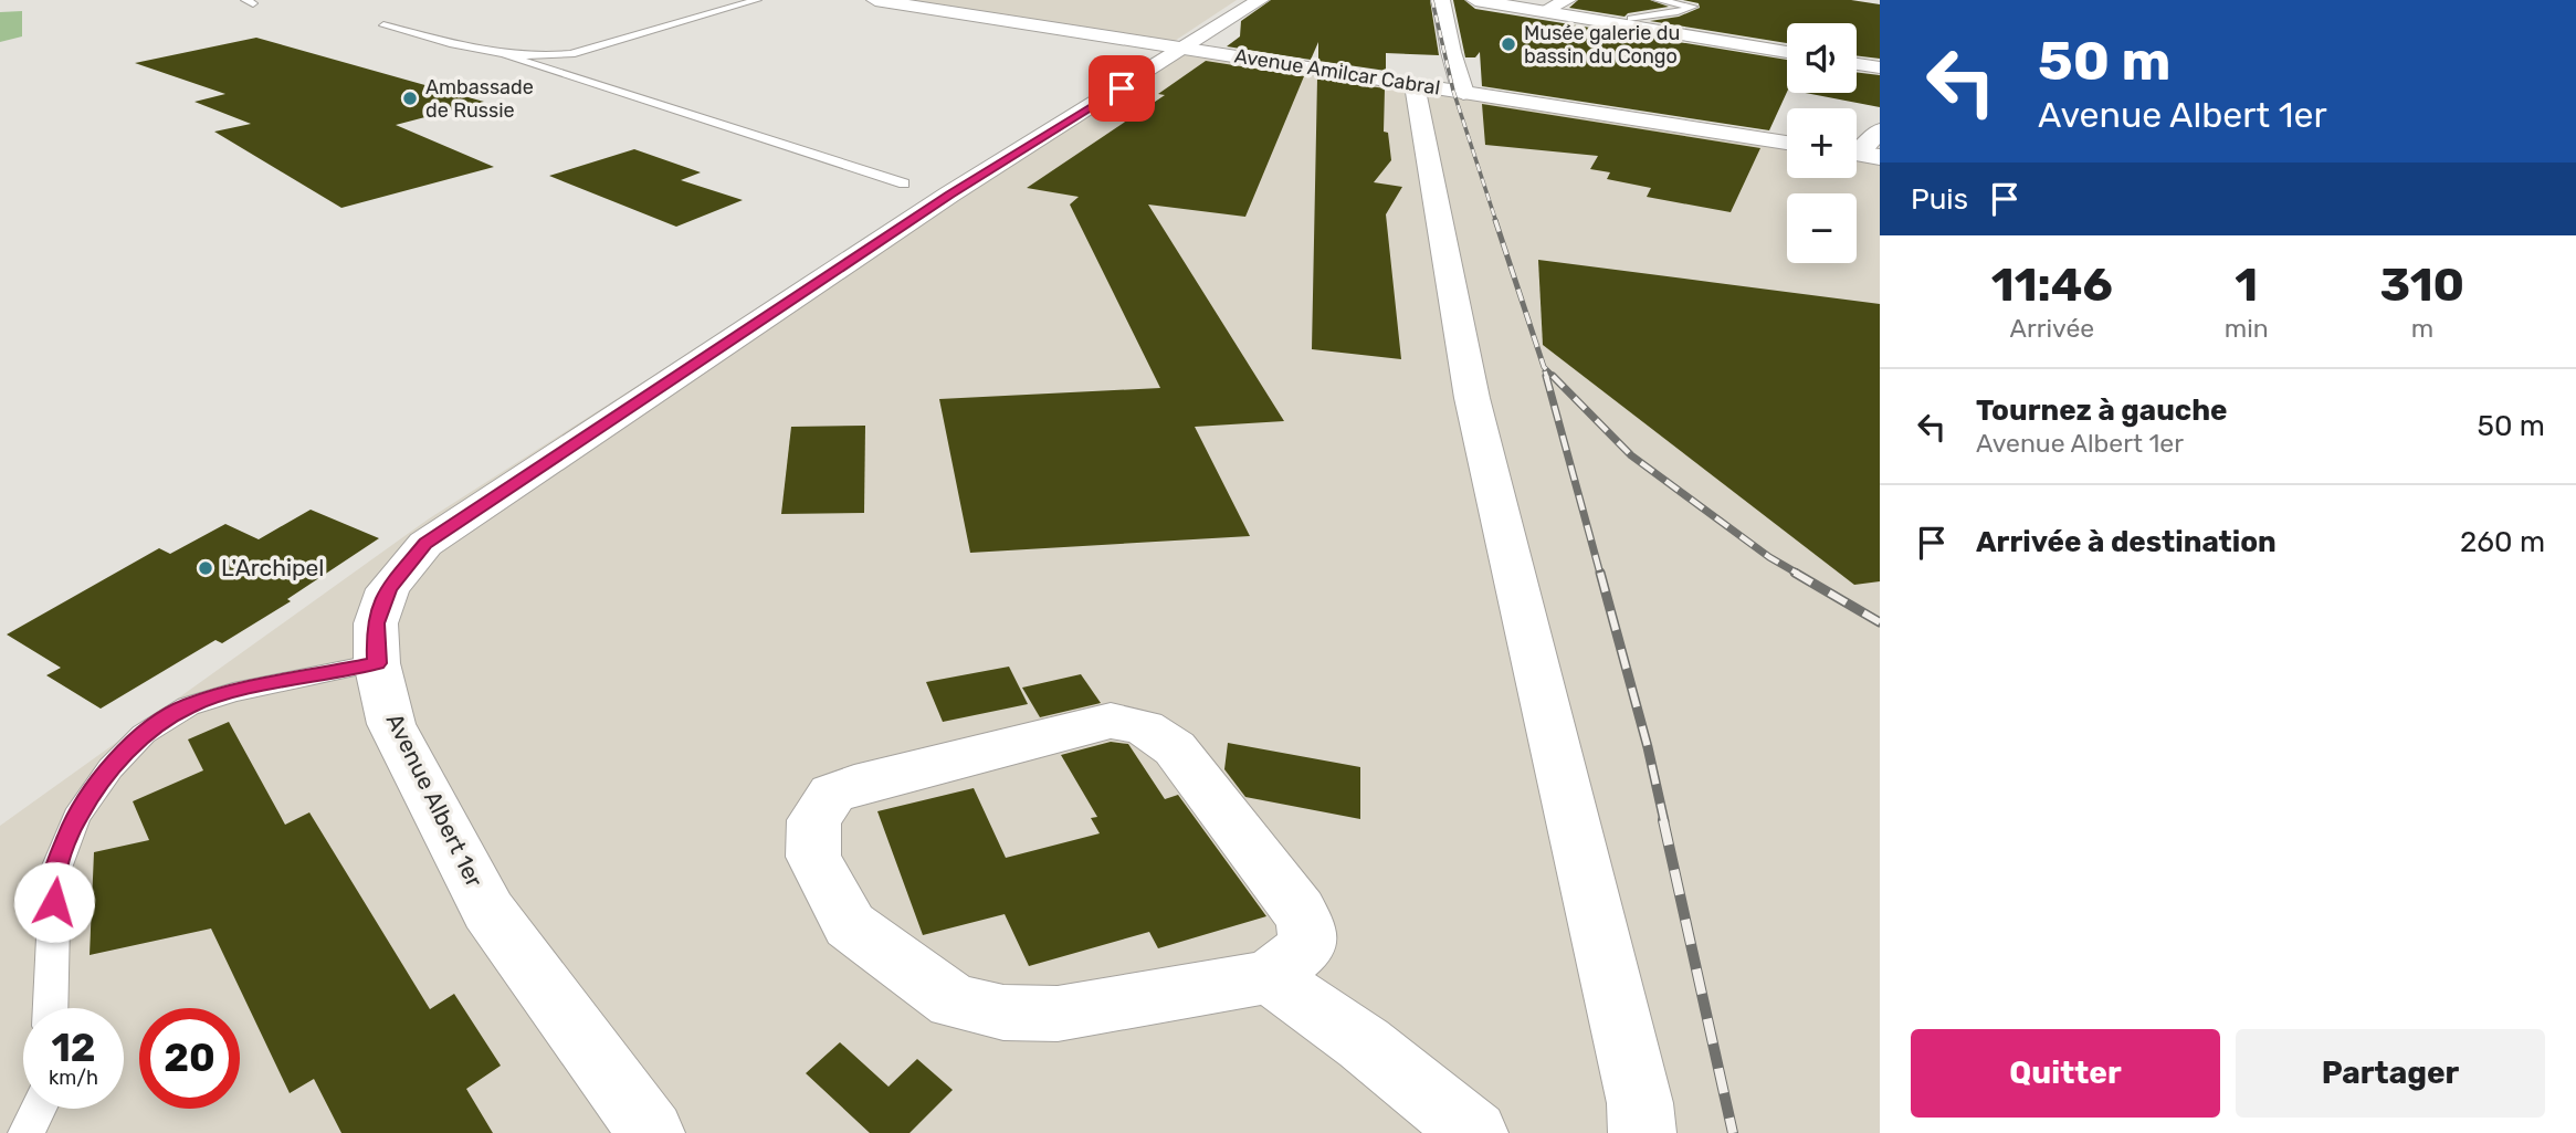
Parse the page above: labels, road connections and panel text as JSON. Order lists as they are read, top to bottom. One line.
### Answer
{"streets":{"street":["Avenue Amilcar Cabral","Avenue Albert 1er"]},"crossings":[["Avenue Amilcar Cabral","Avenue Albert 1er"]],"places":["Musée galerie du bassin du Congo","Ambassade de Russie","L'Archipel"],"page":{"turn":["50 m","Avenue Albert 1er"],"map_buttons":["+","−"],"then":"Puis","eta":["11:46","Arrivée","1","min","310","m"],"list":[{"name":"Tournez à gauche","note":"Avenue Albert 1er","value":"50 m"},{"name":"Arrivée à destination","value":"260 m"}],"speed":"12 km/h","limit":"20","buttons":["Quitter","Partager"]}}
